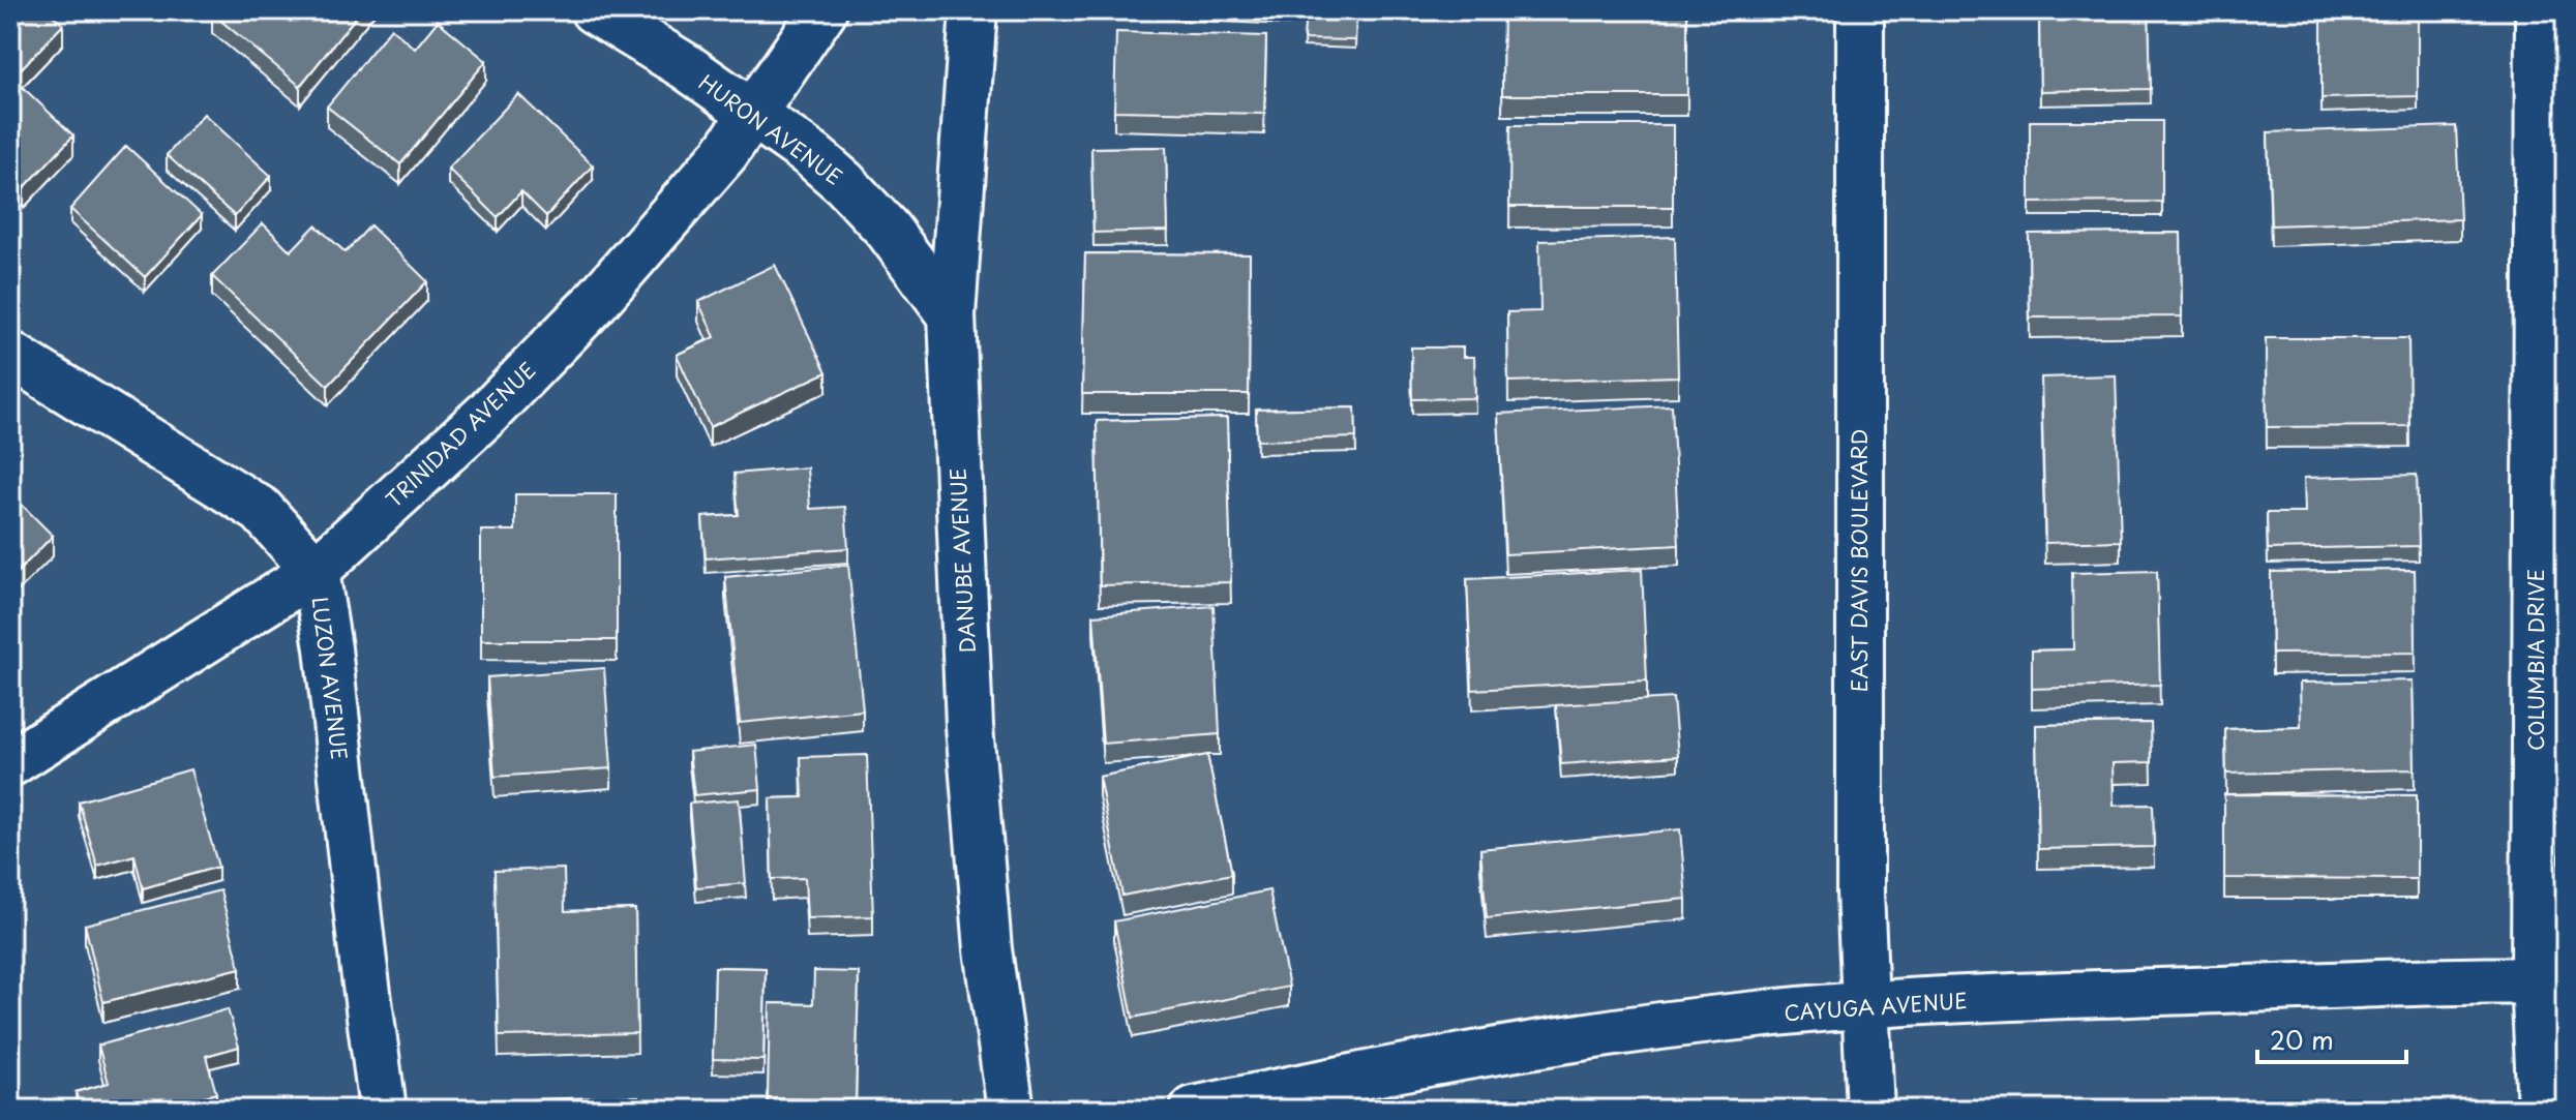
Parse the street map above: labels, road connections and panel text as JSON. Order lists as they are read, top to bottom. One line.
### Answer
{"streets":{"street":["HURON AVENUE","TRINIDAD AVENUE","DANUBE AVENUE","EAST DAVIS BOULEVARD","COLUMBIA DRIVE","LUZON AVENUE","CAYUGA AVENUE"]},"crossings":[["HURON AVENUE","TRINIDAD AVENUE"],["HURON AVENUE","DANUBE AVENUE"],["TRINIDAD AVENUE","LUZON AVENUE"],["EAST DAVIS BOULEVARD","CAYUGA AVENUE"],["COLUMBIA DRIVE","CAYUGA AVENUE"]],"scale_bar":"20 m"}
